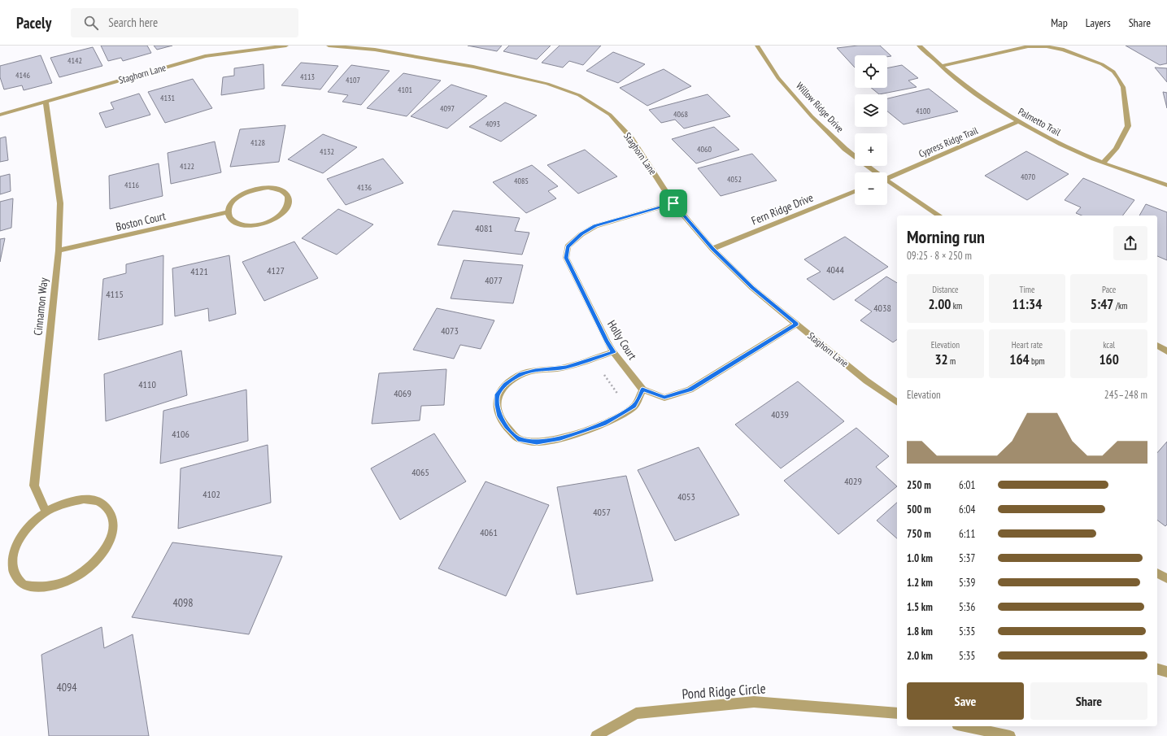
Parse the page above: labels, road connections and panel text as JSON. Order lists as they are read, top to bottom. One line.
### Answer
{"streets":{"street":["Staghorn Lane","Willow Ridge Drive","Palmetto Trail","Cypress Ridge Trail","Fern Ridge Drive","Boston Court","Cinnamon Way","Holly Court","Pond Ridge Circle"]},"crossings":[["Staghorn Lane","Fern Ridge Drive"],["Staghorn Lane","Cinnamon Way"],["Staghorn Lane","Holly Court"],["Palmetto Trail","Cypress Ridge Trail"],["Boston Court","Cinnamon Way"]],"house_numbers":["4142","4146","4113","4107","4101","4131","4097","4100","4068","4093","4128","4060","4132","4122","4070","4052","4085","4116","4136","4081","4044","4127","4121","4077","4115","4038","4073","4110","4069","4039","4106","4065","4029","4102","4053","4057","4061","4098","4094"],"page":{"header":"Pacely","search":"Search here","nav":["Map","Layers","Share"],"map_buttons":["+","−"],"heading":["Morning run","09:25 · 8 × 250 m"],"stats":[["Distance","2.00 km"],["Time","11:34"],["Pace","5:47 /km"],["Elevation","32 m"],["Heart rate","164 bpm"],["kcal","160"]],"chart":["Elevation","245–248 m"],"list":[{"name":"250 m","note":"6:01"},{"name":"500 m","note":"6:04"},{"name":"750 m","note":"6:11"},{"name":"1.0 km","note":"5:37"},{"name":"1.2 km","note":"5:39"},{"name":"1.5 km","note":"5:36"},{"name":"1.8 km","note":"5:35"},{"name":"2.0 km","note":"5:35"}],"buttons":["Save","Share"]}}
